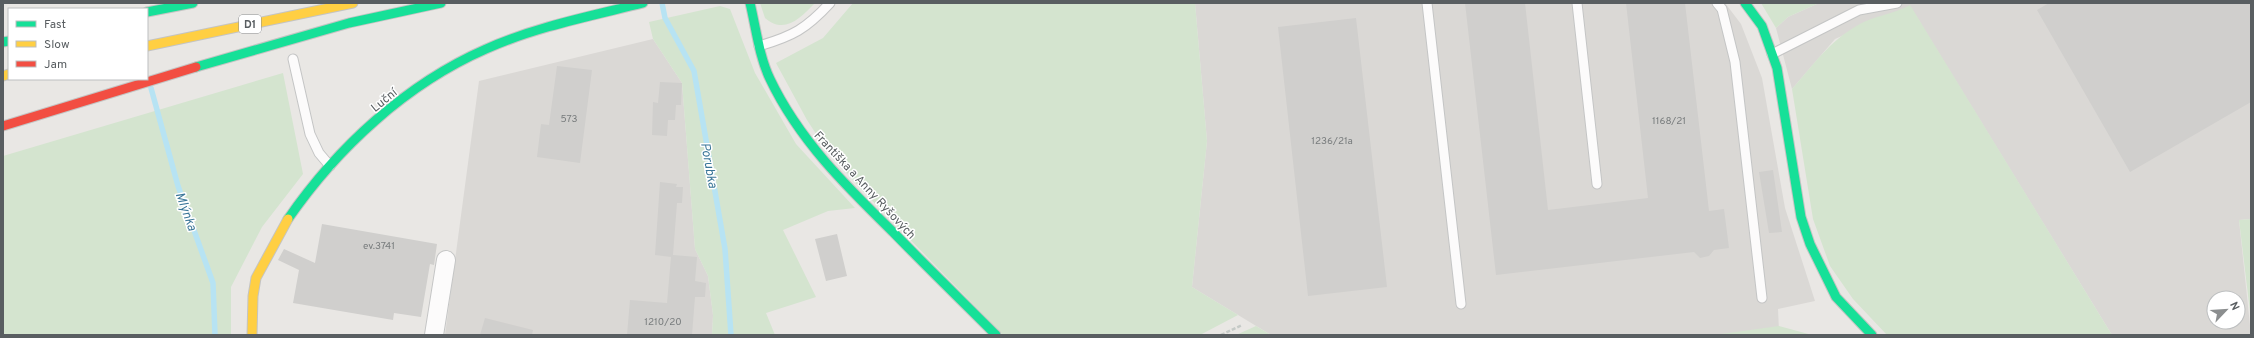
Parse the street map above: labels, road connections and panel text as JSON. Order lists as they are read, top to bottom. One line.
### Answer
{"streets":{"main road":["D1","Luční","Františka a Anny Ryšových"]},"water":["Porubka","Mlýnka"],"house_numbers":["573","1168/21","1236/21a","ev.3741","1210/20"],"legend":["Fast","Slow","Jam"],"north":"top right"}
